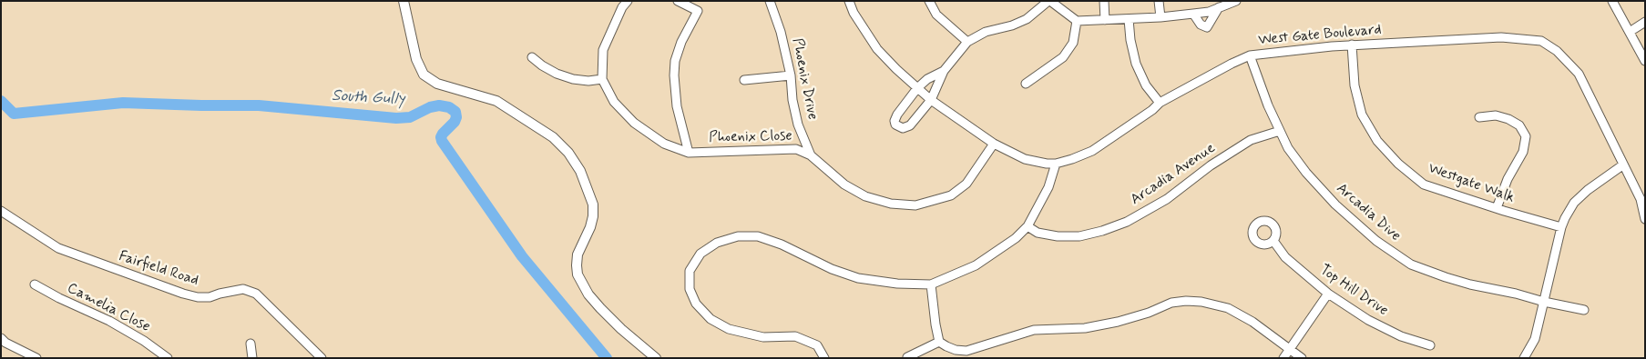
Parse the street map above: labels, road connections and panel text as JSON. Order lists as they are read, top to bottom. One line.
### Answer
{"streets":{"street":["West Gate Boulevard","Phoenix Drive","Phoenix Close","Arcadia Avenue","Westgate Walk","Arcadia Dive","Fairfield Road","Top Hill Drive","Camelia Close"]},"crossings":[["West Gate Boulevard","Phoenix Drive"],["West Gate Boulevard","Westgate Walk"],["West Gate Boulevard","Arcadia Dive"],["Phoenix Drive","Phoenix Close"],["Arcadia Avenue","Arcadia Dive"]],"water":["South Gully"]}
